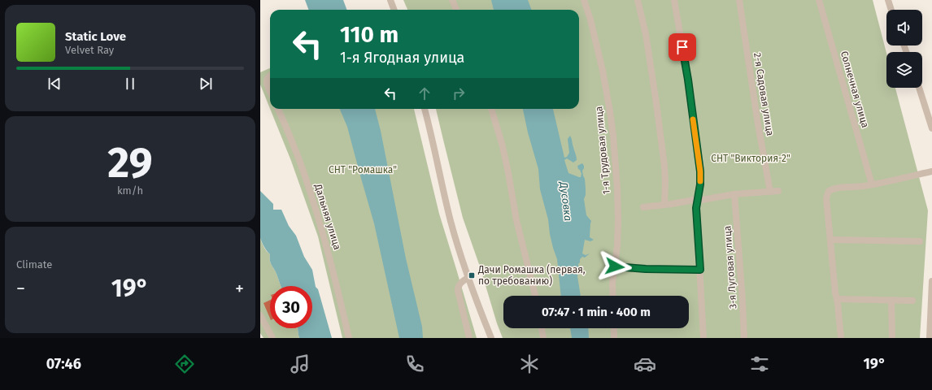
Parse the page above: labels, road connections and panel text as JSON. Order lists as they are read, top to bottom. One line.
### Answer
{"streets":{"street":["Солнечная улица","2-я Садовая улица","1-я Трудовая улица","Дальняя улица","3-я Луговая улица"]},"water":["Дусовка"],"parks":["СНТ \"Виктория-2\"","СНТ \"Ромашка\""],"places":{"transit":["Дачи Ромашка (первая, по требованию)"]},"page":{"turn":["110 m","1-я Ягодная улица"],"song":["Static Love","Velvet Ray"],"tile":[["29","km/h"],"Climate"],"heat":["−","19°","+"],"limit":"30","trip":"07:47 · 1 min · 400 m","tabs":["07:46","19°"]}}
